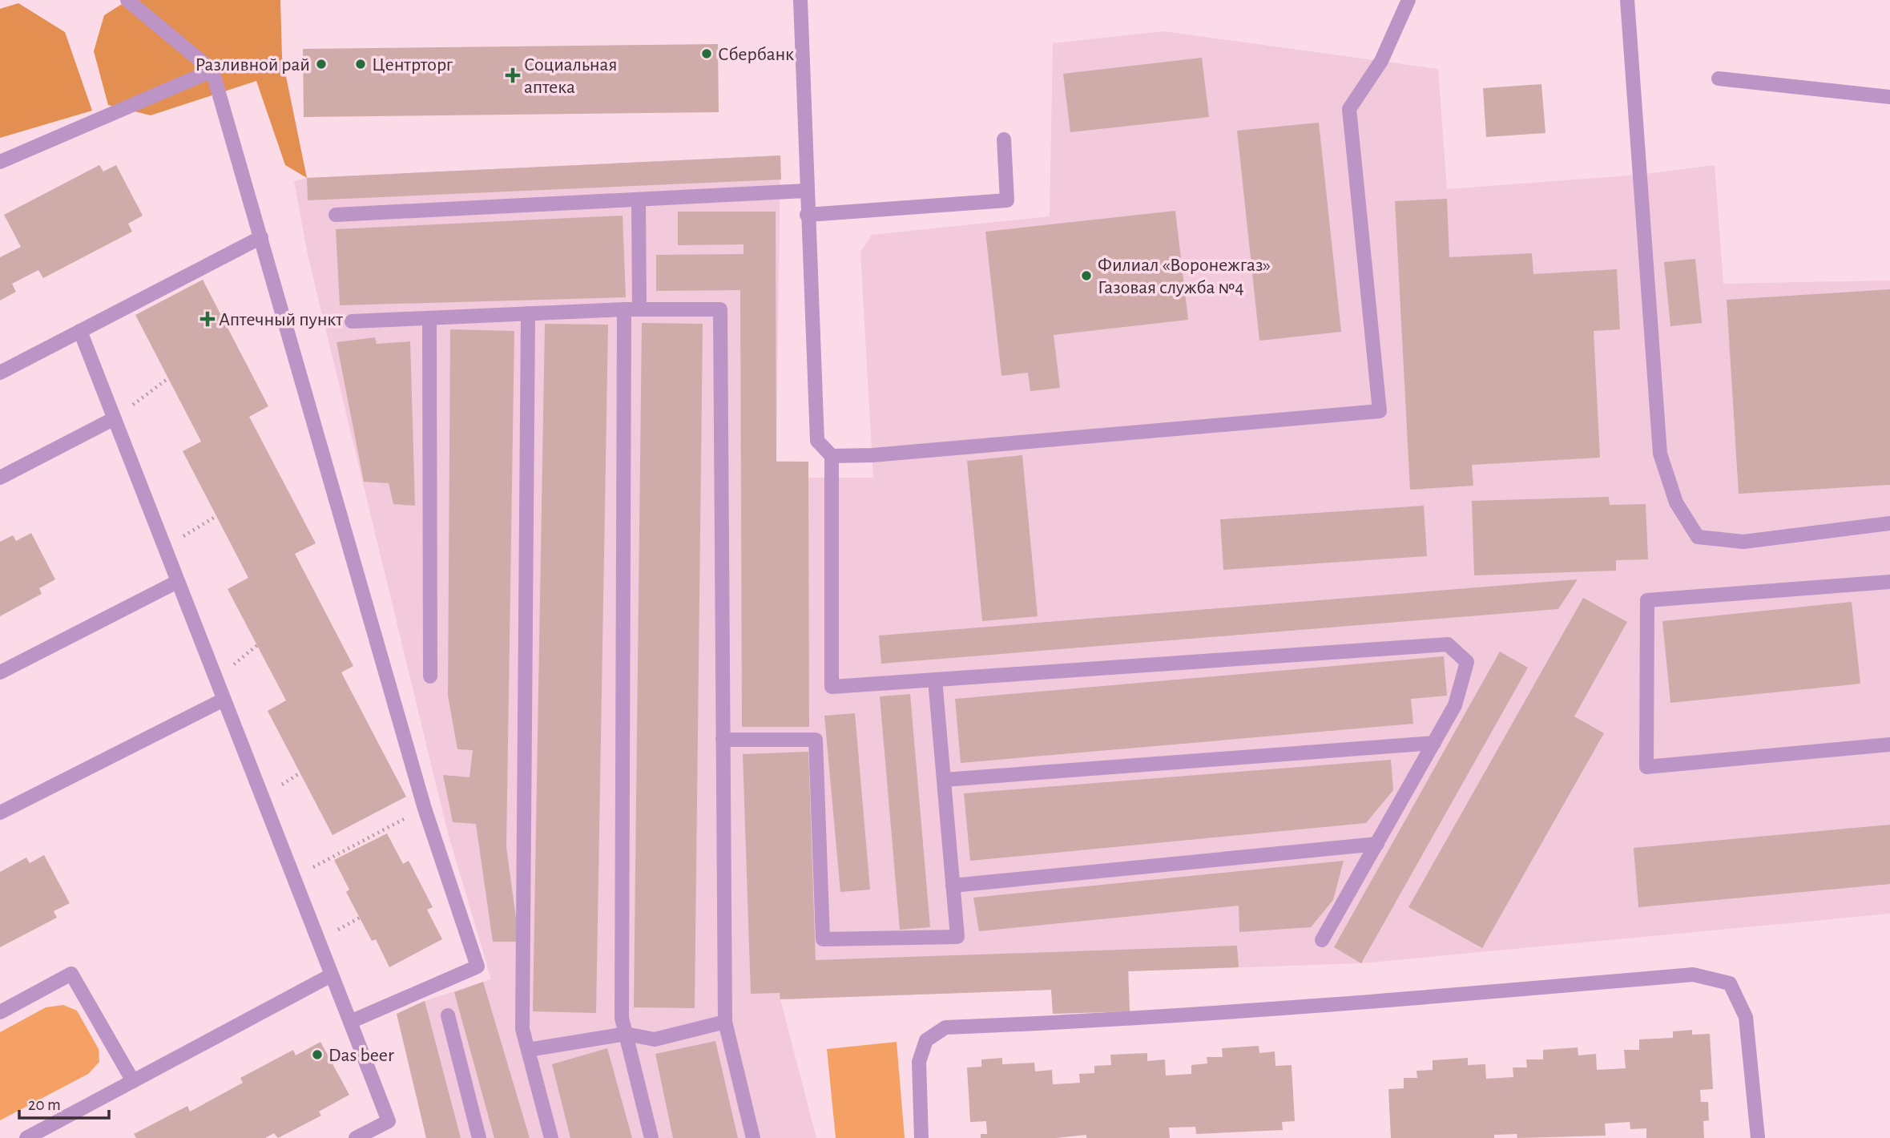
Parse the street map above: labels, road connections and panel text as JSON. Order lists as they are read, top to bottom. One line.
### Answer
{"places":{"other":["Сбербанк","Разливной рай","Центрторг","Филиал «Воронежгаз» Газовая служба №4","Das beer"],"health":["Социальная аптека","Аптечный пункт"]},"scale_bar":"20 m"}
